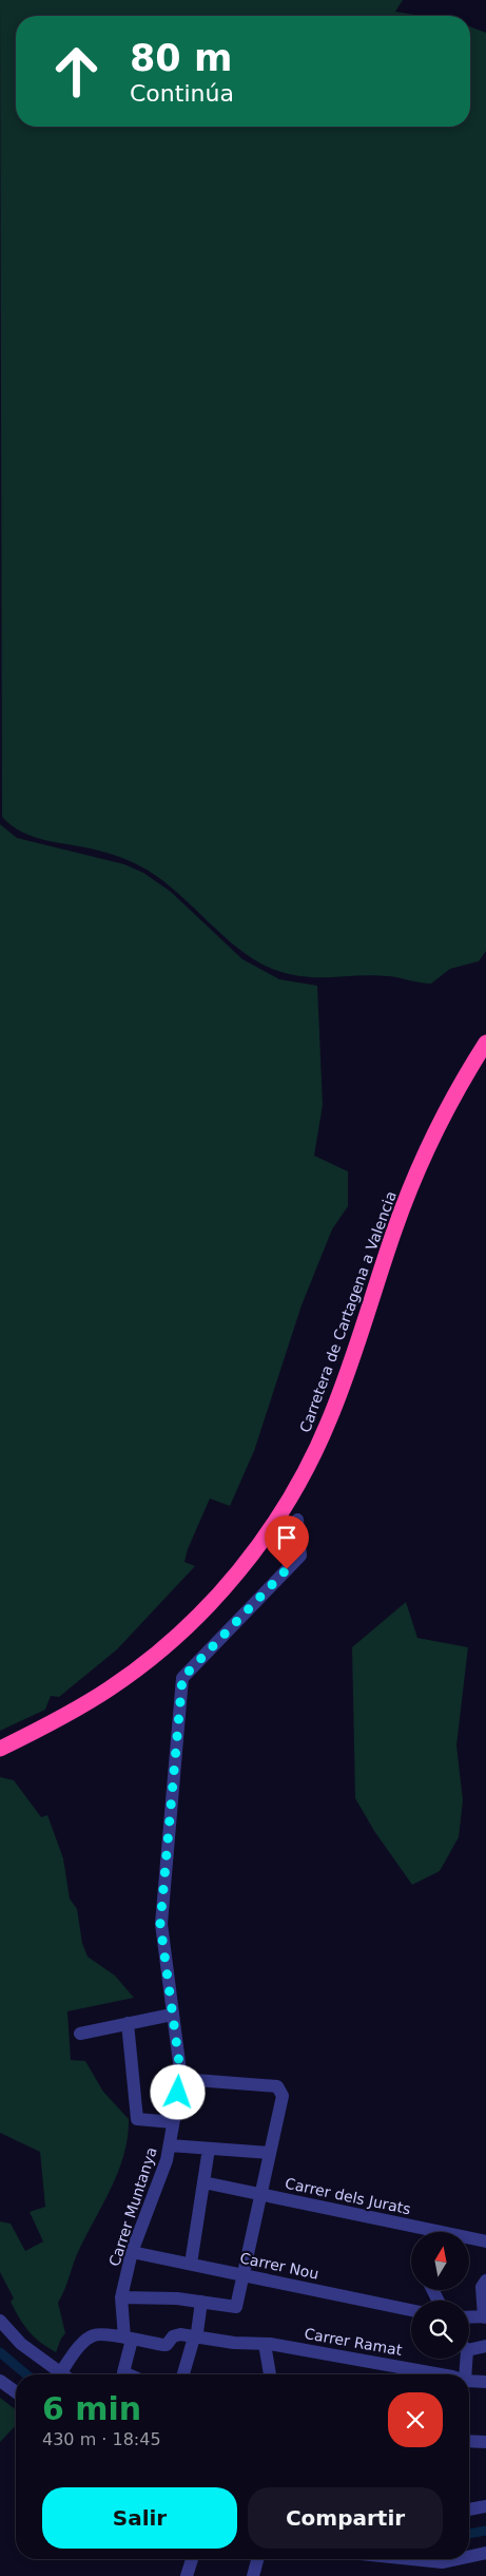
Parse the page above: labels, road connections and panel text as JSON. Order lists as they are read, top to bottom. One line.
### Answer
{"streets":{"highway":["Carretera de Cartagena a Valencia"],"street":["Carrer dels Jurats","Carrer Muntanya","Carrer Nou","Carrer Ramat"]},"crossings":[["Carrer Muntanya","Carrer Nou"],["Carrer Muntanya","Carrer Ramat"]],"north":"top","page":{"turn":["80 m","Continúa"],"heading":["6 min","430 m · 18:45"],"buttons":["Salir","Compartir"]}}
